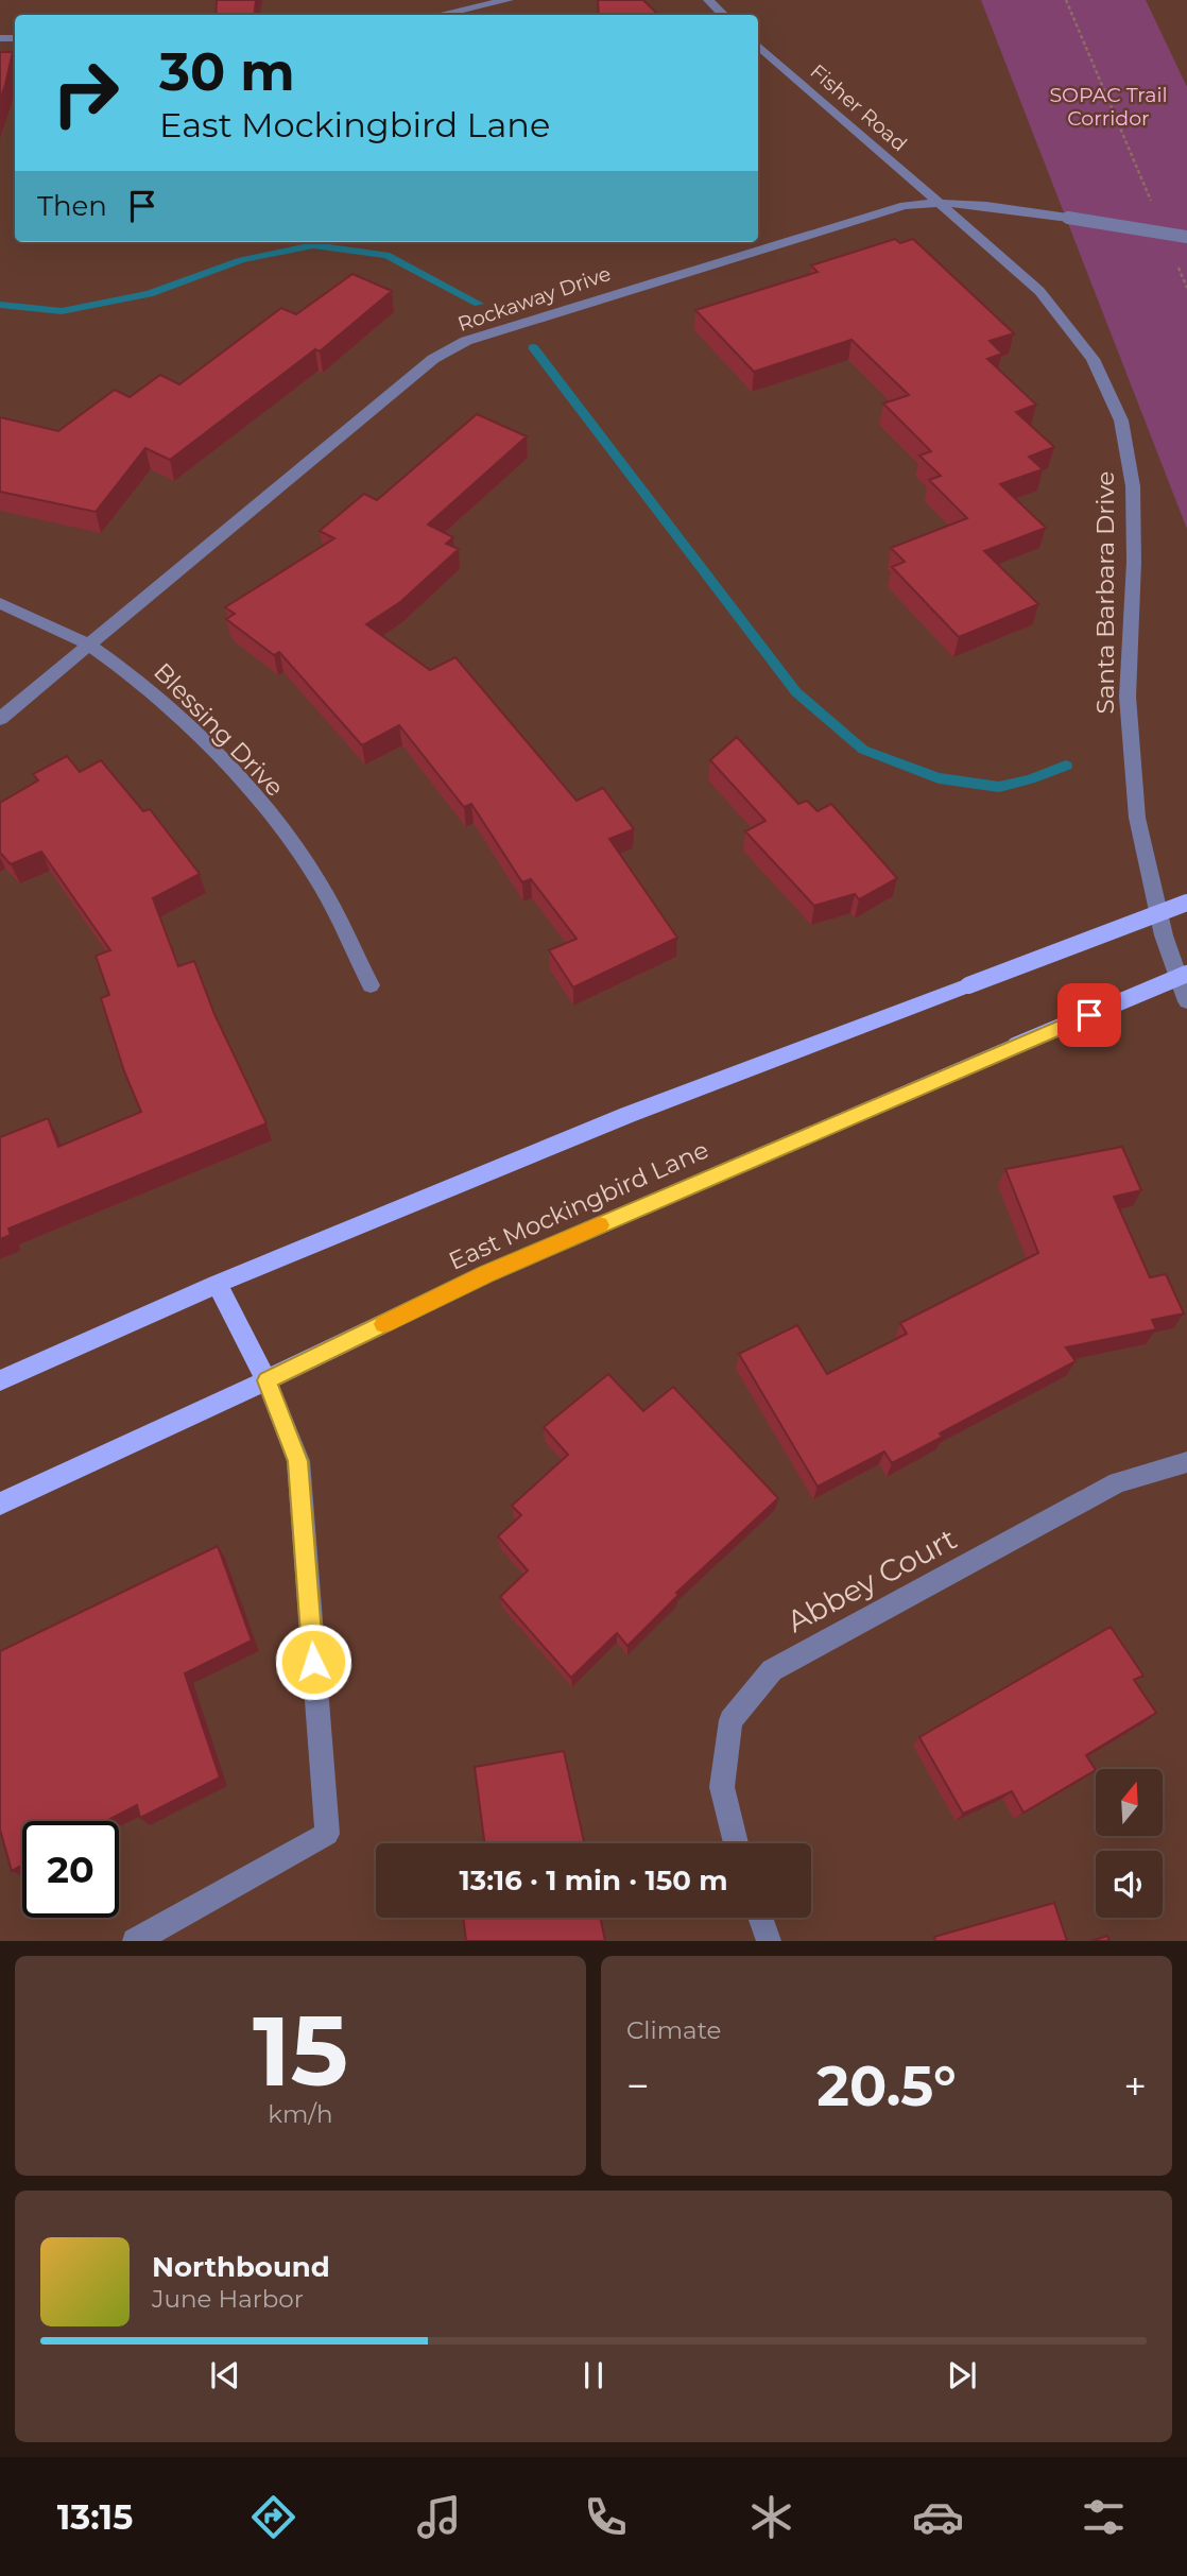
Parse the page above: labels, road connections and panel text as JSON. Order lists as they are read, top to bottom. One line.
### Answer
{"streets":{"main road":["East Mockingbird Lane"],"street":["Fisher Road","Rockaway Drive","Santa Barbara Drive","Blessing Drive","Abbey Court"]},"crossings":[["Fisher Road","Rockaway Drive"],["Fisher Road","Santa Barbara Drive"],["Rockaway Drive","Santa Barbara Drive"],["Rockaway Drive","Blessing Drive"]],"parks":["SOPAC Trail Corridor"],"north":"top","page":{"turn":["30 m","East Mockingbird Lane"],"then":"Then","limit":"20","trip":"13:16 · 1 min · 150 m","tile":[["15","km/h"],"Climate"],"heat":["−","20.5°","+"],"song":["Northbound","June Harbor"],"tabs":"13:15"}}
